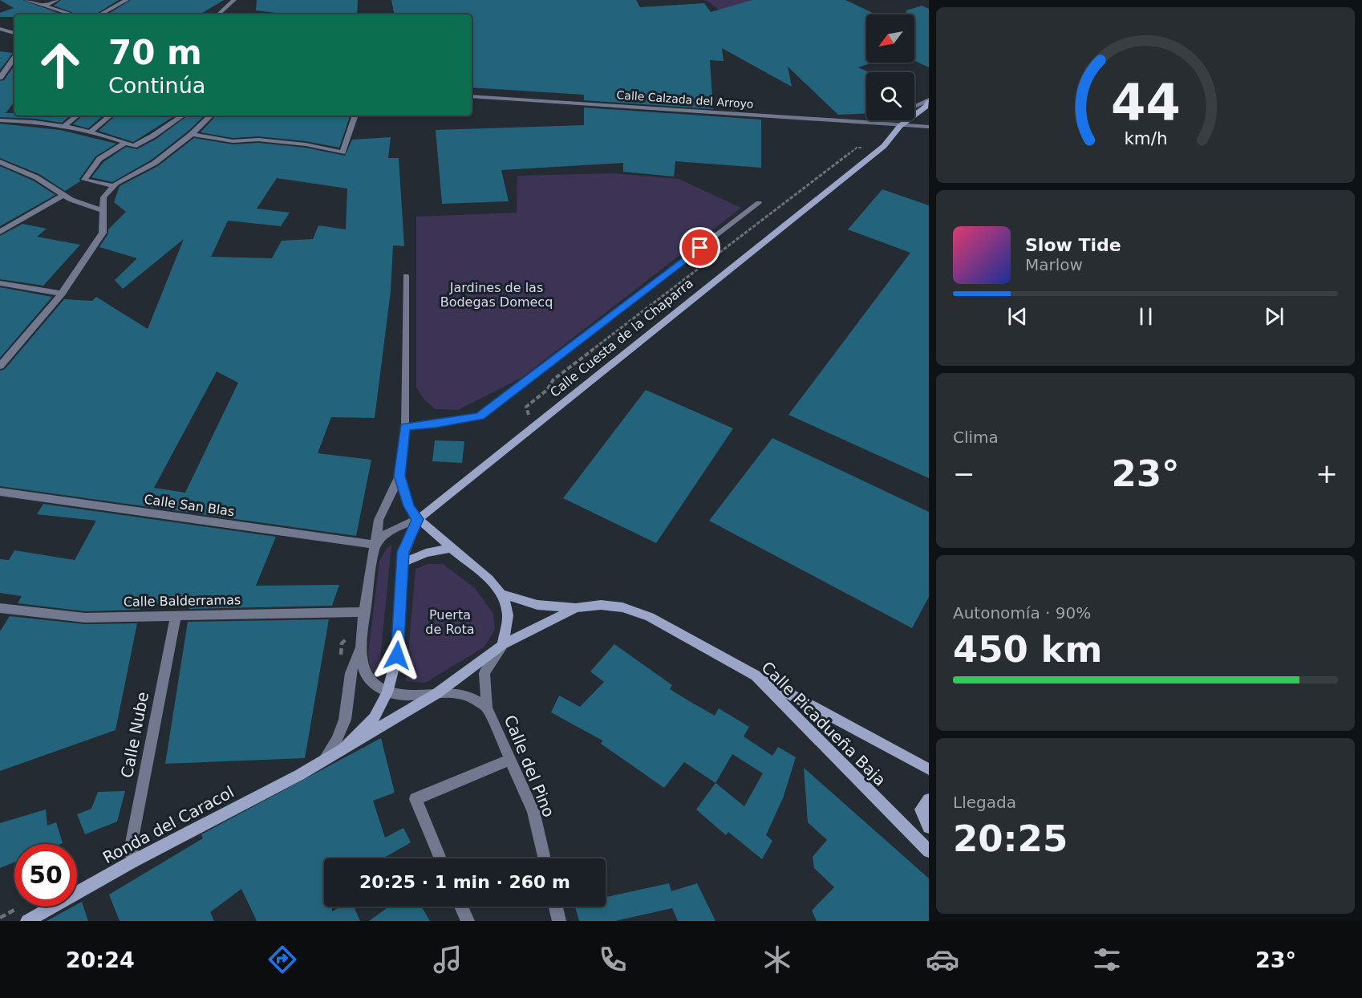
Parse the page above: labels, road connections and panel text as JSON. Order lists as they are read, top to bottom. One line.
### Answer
{"streets":{"main road":["Calle Cuesta de la Chaparra","Calle Picadueña Baja","Ronda del Caracol"],"street":["Calle Calzada del Arroyo","Calle San Blas","Calle Balderramas","Calle Nube","Calle del Pino"]},"crossings":[["Calle Calzada del Arroyo","Calle Cuesta de la Chaparra"],["Calle Balderramas","Calle Nube"],["Calle Nube","Ronda del Caracol"]],"parks":["Jardines de las Bodegas Domecq","Puerta de Rota"],"north":"bottom left","page":{"turn":["70 m","Continúa"],"song":["Slow Tide","Marlow"],"tile":["Clima",["Autonomía · 90%","450 km"],["Llegada","20:25"]],"heat":["−","23°","+"],"limit":"50","trip":"20:25 · 1 min · 260 m","tabs":["20:24","23°"],"gauge":["44","km/h"]}}
